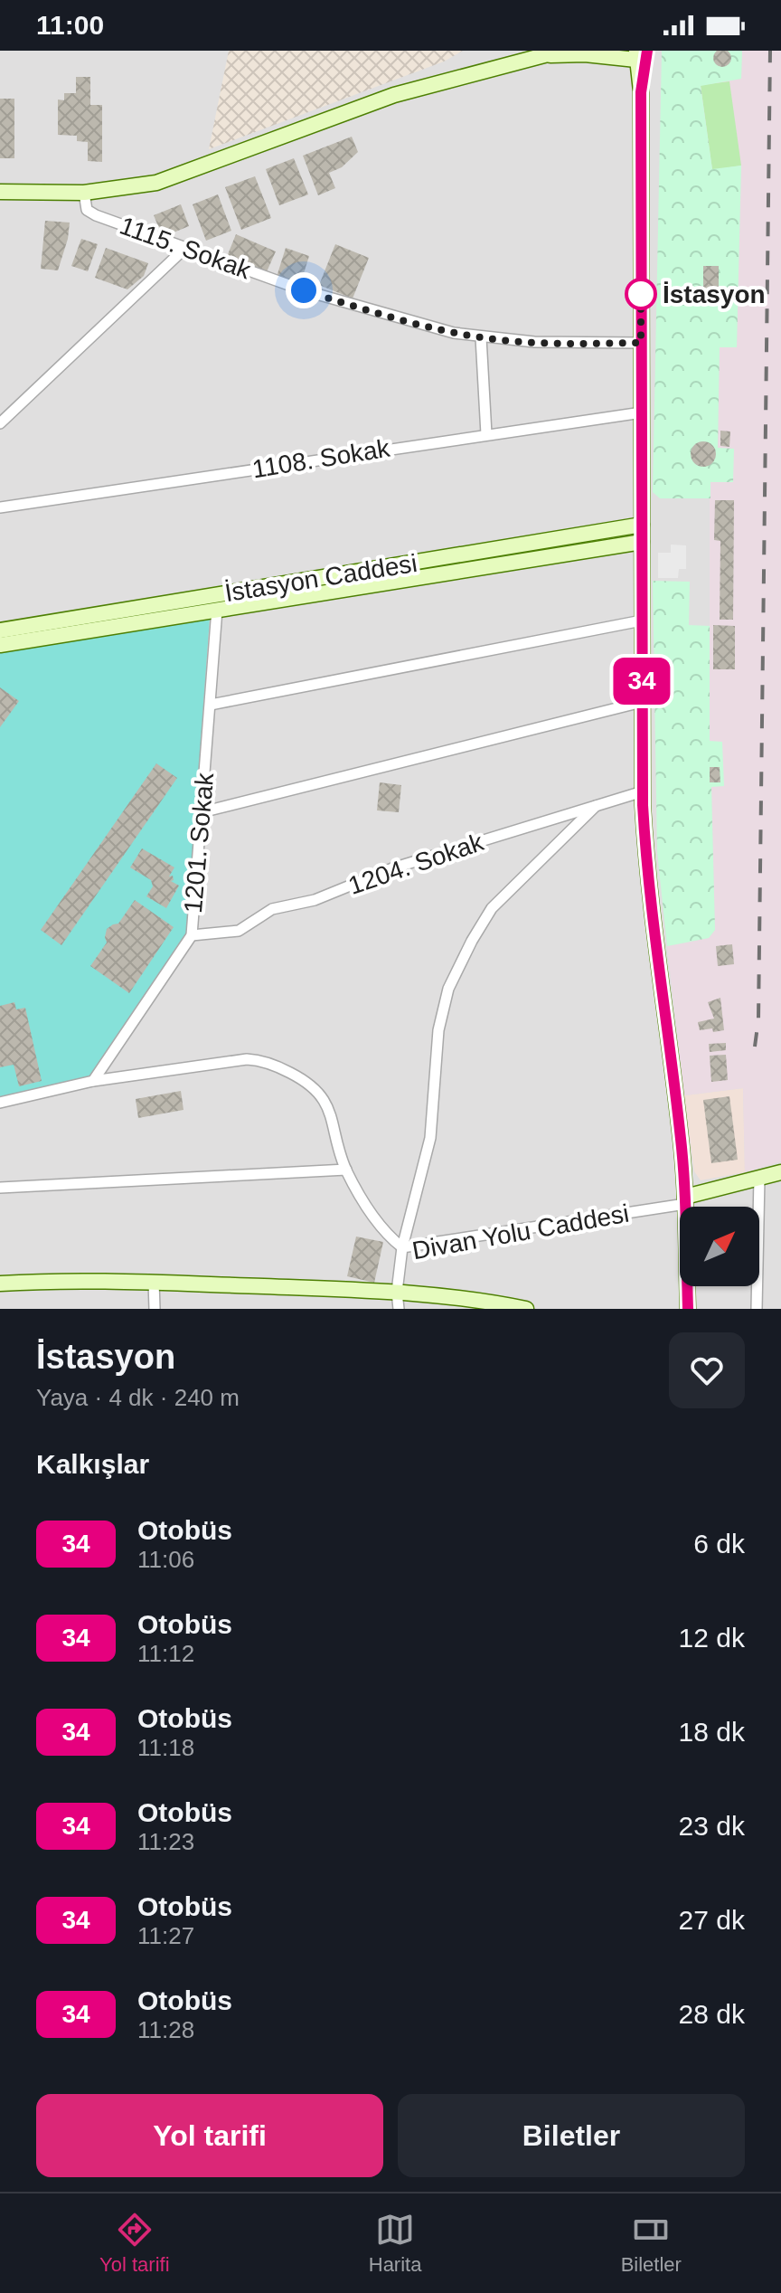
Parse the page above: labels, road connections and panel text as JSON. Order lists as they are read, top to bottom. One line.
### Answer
{"streets":{"main road":["İstasyon Caddesi","Divan Yolu Caddesi"],"street":["1115. Sokak","1108. Sokak","1201. Sokak","1204. Sokak"]},"crossings":[["İstasyon Caddesi","1201. Sokak"],["1201. Sokak","1204. Sokak"]],"places":["İstasyon"],"lines":["bus line 34"],"north":"top right","page":{"status":"11:00","on_map":"34","heading":[["İstasyon","Yaya · 4 dk · 240 m"],"Kalkışlar"],"list":[{"mark":"34","name":"Otobüs","note":"11:06","value":"6 dk"},{"mark":"34","name":"Otobüs","note":"11:12","value":"12 dk"},{"mark":"34","name":"Otobüs","note":"11:18","value":"18 dk"},{"mark":"34","name":"Otobüs","note":"11:23","value":"23 dk"},{"mark":"34","name":"Otobüs","note":"11:27","value":"27 dk"},{"mark":"34","name":"Otobüs","note":"11:28","value":"28 dk"}],"buttons":["Yol tarifi","Biletler"],"tabs":["Yol tarifi","Harita","Biletler"]}}
